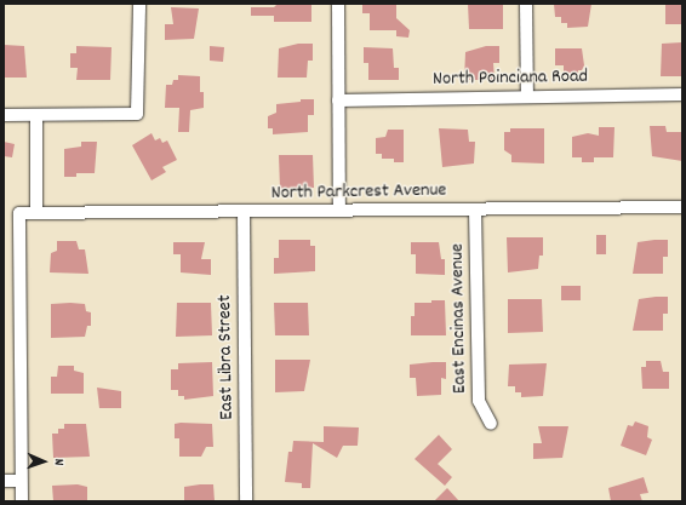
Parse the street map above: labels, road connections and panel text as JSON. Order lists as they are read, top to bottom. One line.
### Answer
{"streets":{"street":["North Poinciana Road","North Parkcrest Avenue","East Encinas Avenue","East Libra Street"]},"crossings":[["North Parkcrest Avenue","East Encinas Avenue"],["North Parkcrest Avenue","East Libra Street"]],"north":"right"}
